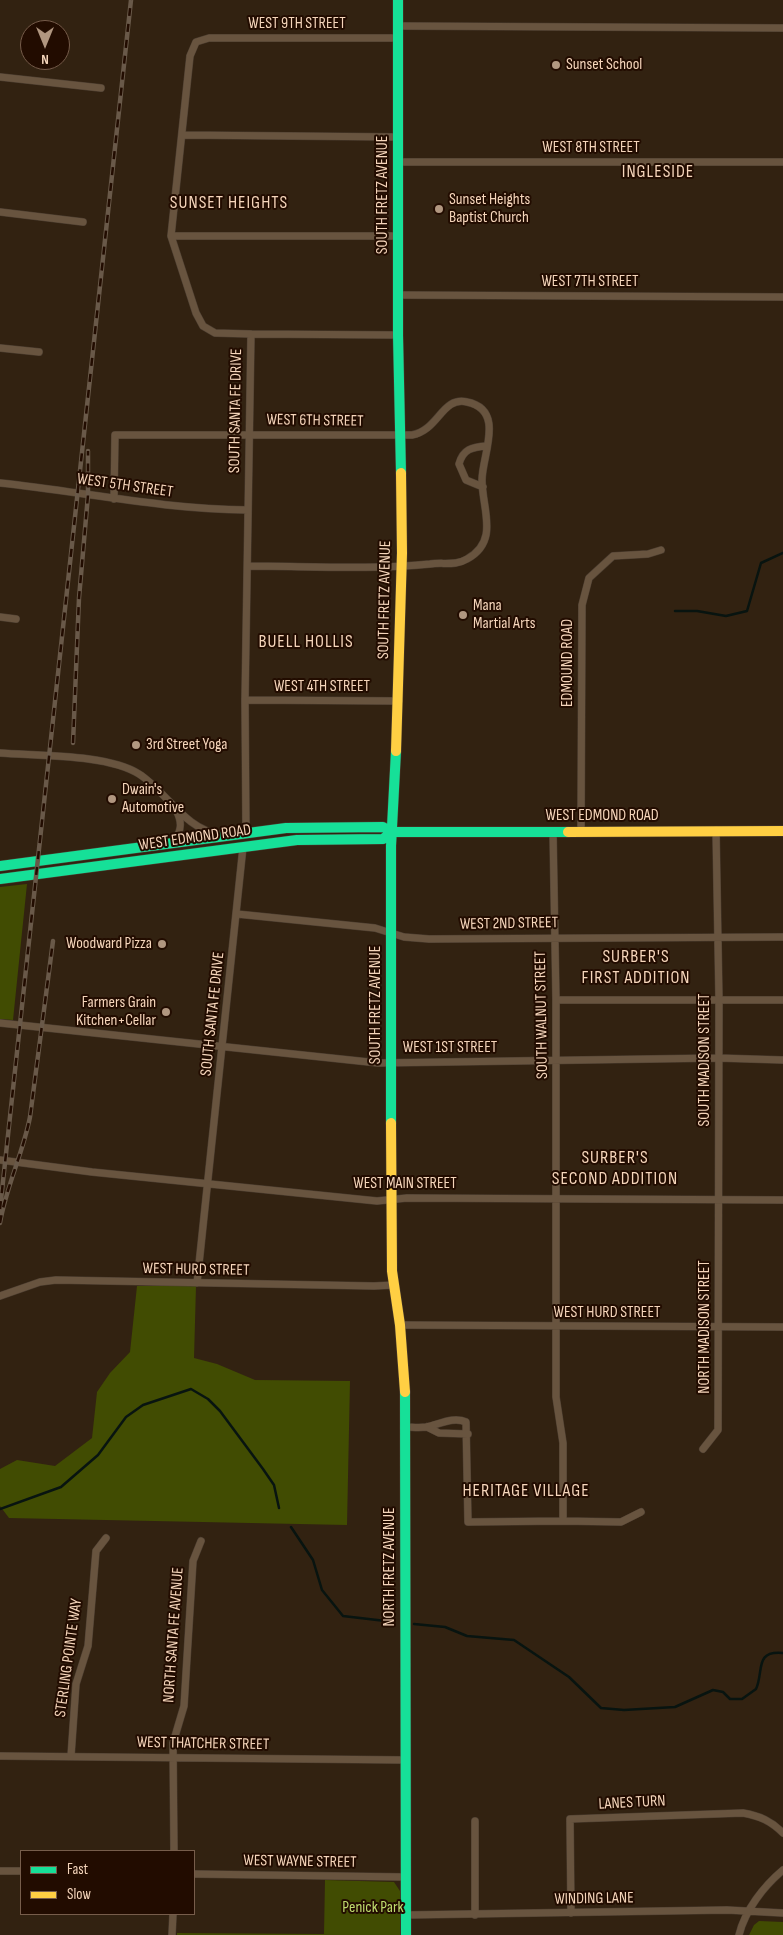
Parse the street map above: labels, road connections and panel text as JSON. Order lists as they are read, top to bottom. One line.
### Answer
{"streets":{"street":["WEST 9TH STREET","WEST 8TH STREET","SOUTH FRETZ AVENUE","WEST 7TH STREET","SOUTH SANTA FE DRIVE","WEST 6TH STREET","WEST 5TH STREET","EDMOUND ROAD","WEST 4TH STREET","WEST EDMOND ROAD","WEST 2ND STREET","SOUTH WALNUT STREET","WEST 1ST STREET","SOUTH MADISON STREET","WEST MAIN STREET","WEST HURD STREET","NORTH MADISON STREET","NORTH FRETZ AVENUE","NORTH SANTA FE AVENUE","STERLING POINTE WAY","WEST THATCHER STREET","LANES TURN","WEST WAYNE STREET","WINDING LANE"]},"crossings":[["WEST 9TH STREET","SOUTH FRETZ AVENUE"],["WEST 9TH STREET","SOUTH SANTA FE DRIVE"],["WEST 8TH STREET","SOUTH FRETZ AVENUE"],["SOUTH FRETZ AVENUE","WEST 7TH STREET"],["SOUTH FRETZ AVENUE","WEST 6TH STREET"],["SOUTH FRETZ AVENUE","WEST 4TH STREET"],["SOUTH FRETZ AVENUE","WEST EDMOND ROAD"],["SOUTH FRETZ AVENUE","WEST 2ND STREET"],["SOUTH FRETZ AVENUE","WEST 1ST STREET"],["SOUTH FRETZ AVENUE","WEST MAIN STREET"],["SOUTH FRETZ AVENUE","NORTH FRETZ AVENUE"],["SOUTH SANTA FE DRIVE","WEST 6TH STREET"],["SOUTH SANTA FE DRIVE","WEST 5TH STREET"],["SOUTH SANTA FE DRIVE","WEST 4TH STREET"],["SOUTH SANTA FE DRIVE","WEST EDMOND ROAD"],["SOUTH SANTA FE DRIVE","WEST 2ND STREET"],["SOUTH SANTA FE DRIVE","WEST 1ST STREET"],["SOUTH SANTA FE DRIVE","WEST MAIN STREET"],["WEST 6TH STREET","WEST 5TH STREET"],["EDMOUND ROAD","WEST EDMOND ROAD"],["WEST EDMOND ROAD","SOUTH WALNUT STREET"],["WEST EDMOND ROAD","SOUTH MADISON STREET"],["WEST 2ND STREET","SOUTH WALNUT STREET"],["WEST 2ND STREET","SOUTH MADISON STREET"],["SOUTH WALNUT STREET","WEST 1ST STREET"],["SOUTH WALNUT STREET","WEST MAIN STREET"],["SOUTH WALNUT STREET","WEST HURD STREET"],["WEST 1ST STREET","SOUTH MADISON STREET"],["SOUTH MADISON STREET","WEST MAIN STREET"],["SOUTH MADISON STREET","NORTH MADISON STREET"],["WEST MAIN STREET","NORTH MADISON STREET"],["WEST MAIN STREET","NORTH FRETZ AVENUE"],["WEST HURD STREET","NORTH MADISON STREET"],["WEST HURD STREET","NORTH FRETZ AVENUE"],["NORTH FRETZ AVENUE","WEST THATCHER STREET"],["NORTH FRETZ AVENUE","WEST WAYNE STREET"],["NORTH FRETZ AVENUE","WINDING LANE"],["NORTH SANTA FE AVENUE","WEST THATCHER STREET"],["STERLING POINTE WAY","WEST THATCHER STREET"],["LANES TURN","WINDING LANE"]],"districts":["INGLESIDE","SUNSET HEIGHTS","BUELL HOLLIS","SURBER'S FIRST ADDITION","SURBER'S SECOND ADDITION","HERITAGE VILLAGE"],"parks":["Penick Park"],"places":["Sunset School","Sunset Heights Baptist Church","Mana Martial Arts","3rd Street Yoga","Dwain's Automotive","Woodward Pizza","Farmers Grain Kitchen+Cellar"],"legend":["Fast","Slow"],"north":"bottom"}
